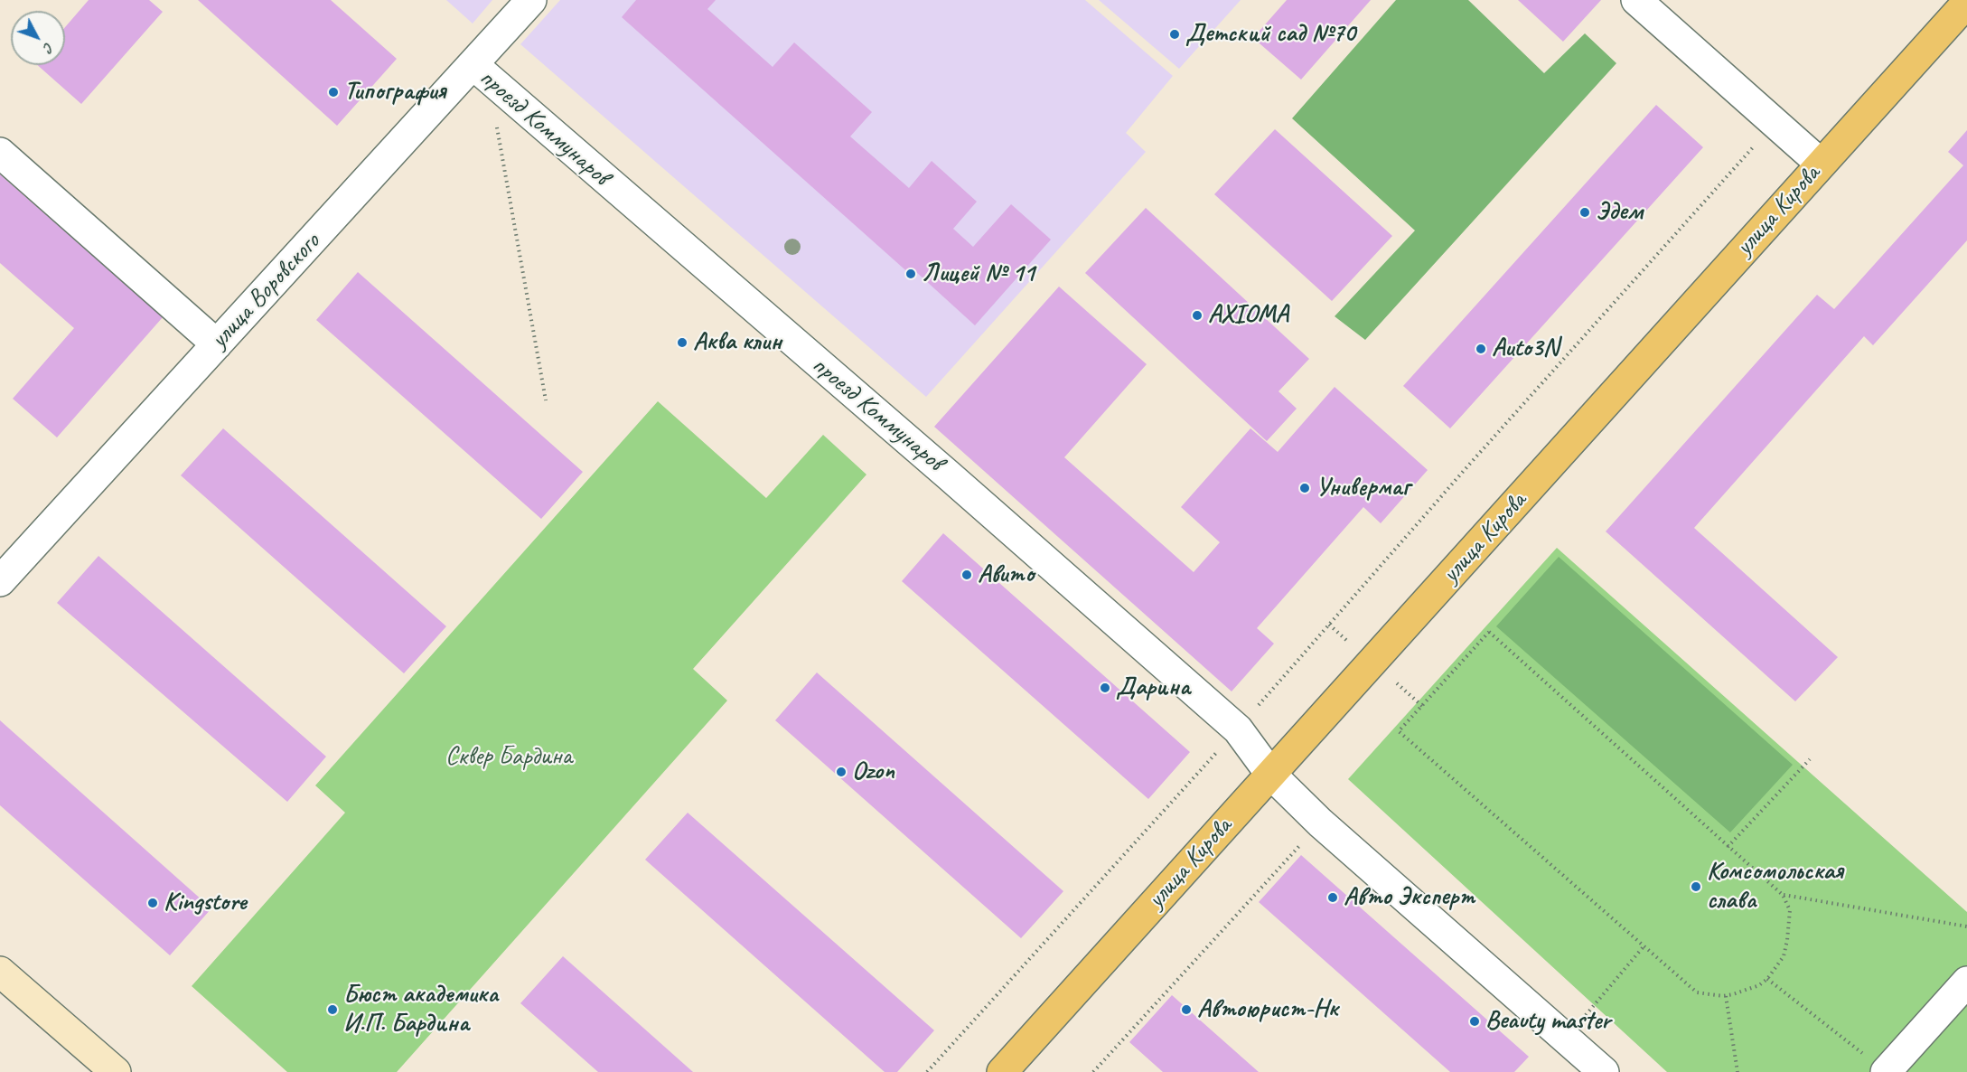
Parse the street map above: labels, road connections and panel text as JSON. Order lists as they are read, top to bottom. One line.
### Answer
{"streets":{"main road":["улица Кирова"],"street":["проезд Коммунаров","улица Воровского"]},"crossings":[["проезд Коммунаров","улица Кирова"],["проезд Коммунаров","улица Воровского"]],"parks":["Сквер Бардина"],"places":["Детский сад №70","Типография","Эдем","Лицей № 11","AXIOMA","Аква клин","Auto3N","Универмаг","Авито","Дарина","Ozon","Комсомольская слава","Авто Эксперт","Kingstore","Бюст академика И.П. Бардина","Автоюрист-Нк","Beauty master"],"north":"bottom right"}
